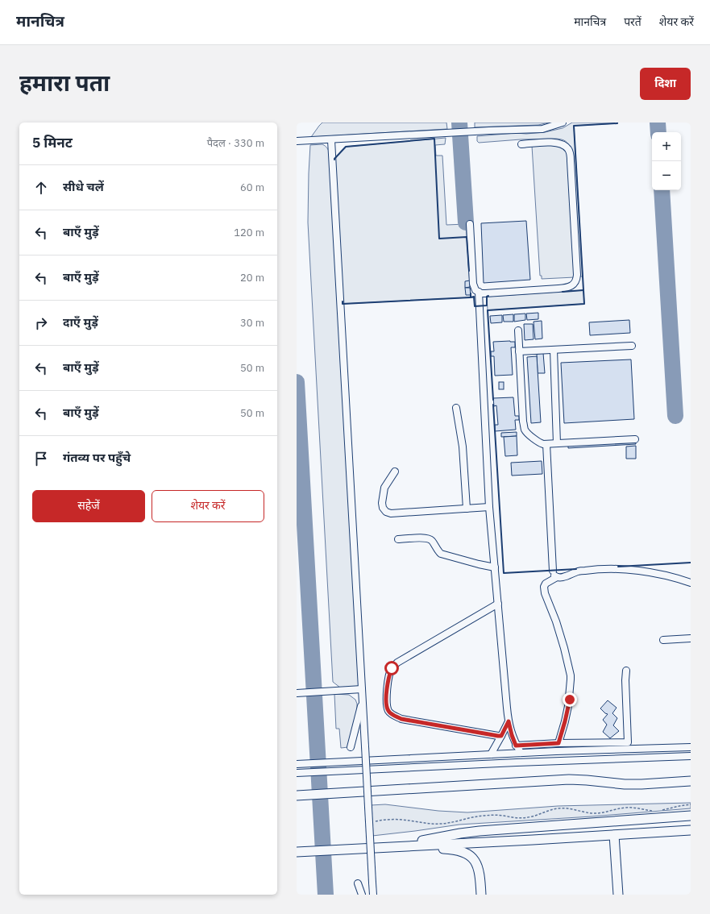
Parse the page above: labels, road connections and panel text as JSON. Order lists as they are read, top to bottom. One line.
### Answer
{"page":{"header":"मानचित्र","nav":["मानचित्र","परतें","शेयर करें"],"title":"हमारा पता","buttons":["दिशा",["सहेजें","शेयर करें"]],"heading":["5 मिनट","पैदल · 330 m"],"map_buttons":["+","−"],"list":[["सीधे चलें","60 m"],["बाएँ मुड़ें","120 m"],["बाएँ मुड़ें","20 m"],["दाएँ मुड़ें","30 m"],["बाएँ मुड़ें","50 m"],["बाएँ मुड़ें","50 m"],"गंतव्य पर पहुँचे"]}}
